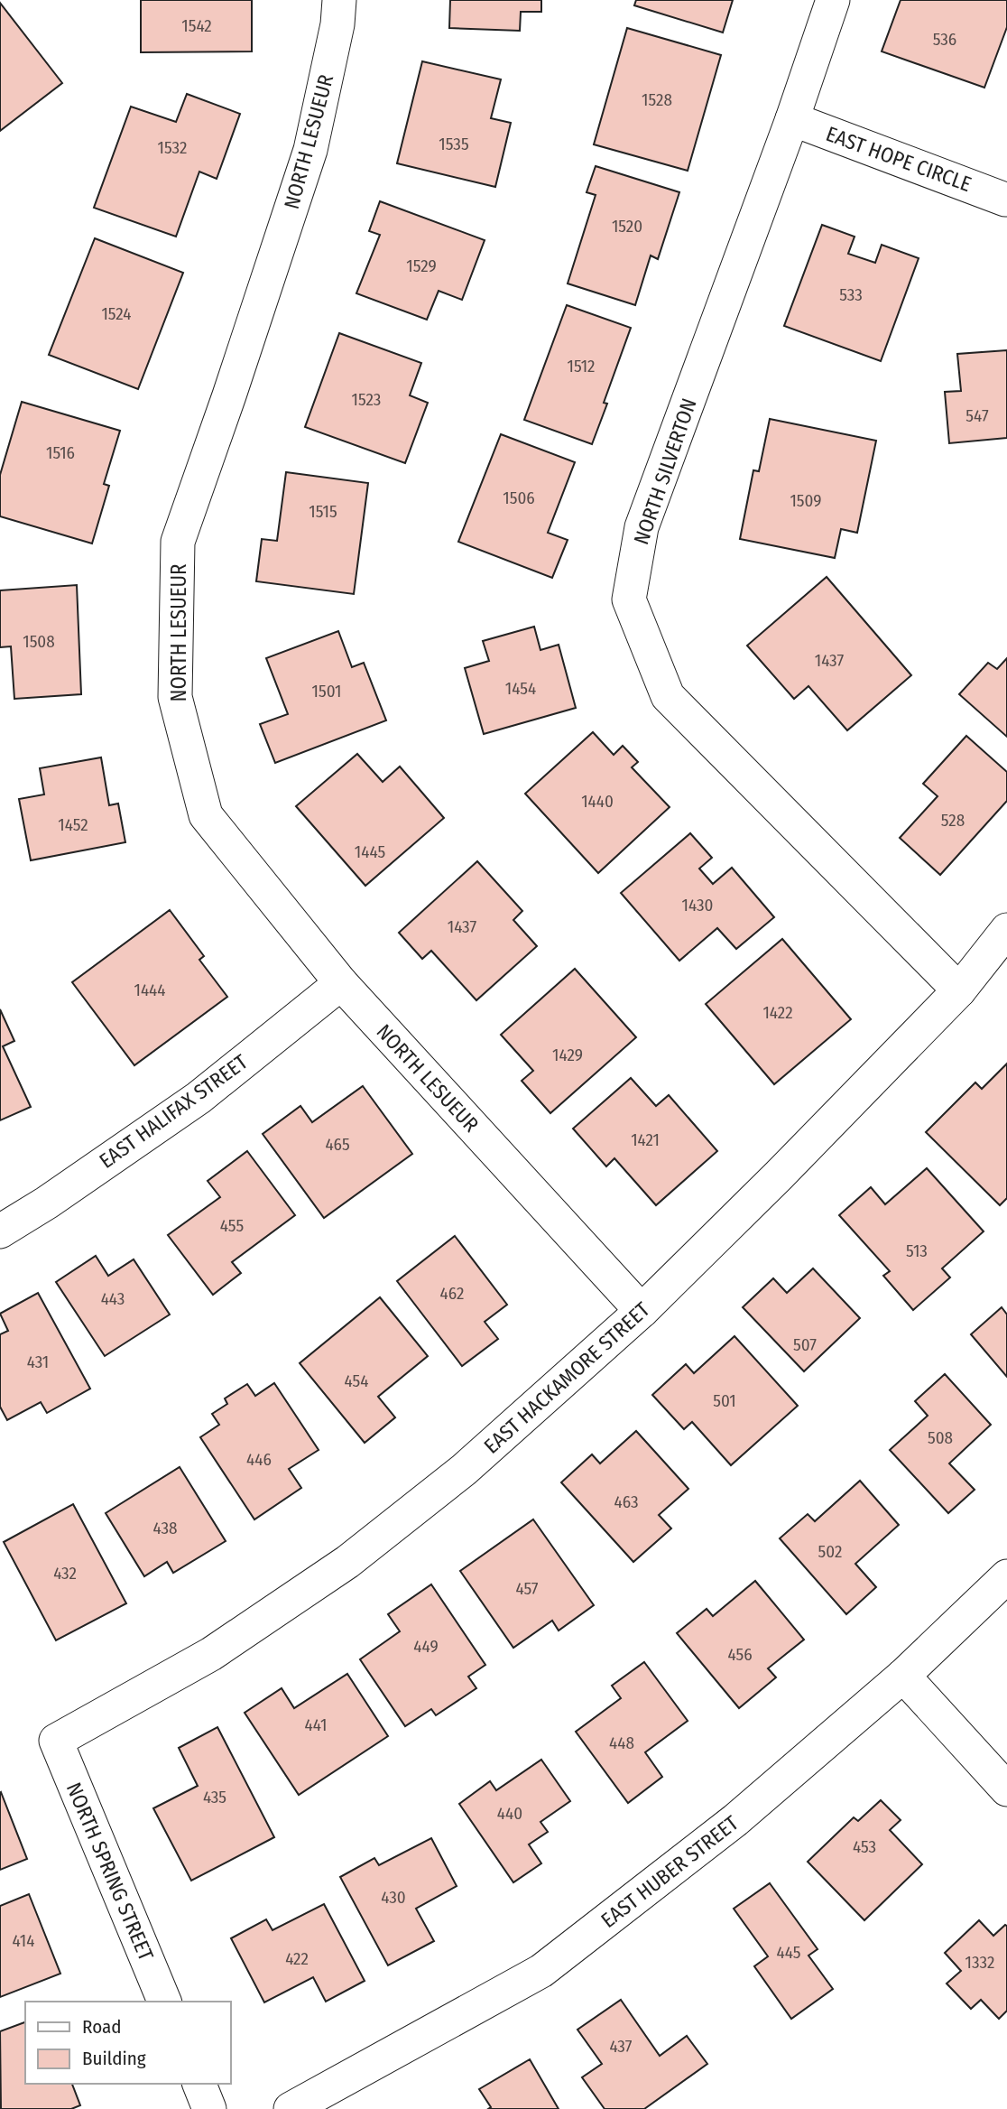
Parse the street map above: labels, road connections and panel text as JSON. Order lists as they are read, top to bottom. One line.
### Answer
{"streets":{"street":["NORTH LESUEUR","EAST HOPE CIRCLE","NORTH SILVERTON","EAST HALIFAX STREET","EAST HACKAMORE STREET","NORTH SPRING STREET","EAST HUBER STREET"]},"crossings":[["NORTH LESUEUR","EAST HALIFAX STREET"],["NORTH LESUEUR","EAST HACKAMORE STREET"],["EAST HOPE CIRCLE","NORTH SILVERTON"],["NORTH SILVERTON","EAST HACKAMORE STREET"],["EAST HACKAMORE STREET","NORTH SPRING STREET"]],"house_numbers":["1542","536","1528","1535","1532","1520","1529","533","1524","1512","1523","547","1516","1506","1509","1515","1508","1437","1454","1501","1440","528","1452","1445","1430","1437","1444","1422","1429","1421","465","455","513","462","443","507","431","454","501","508","446","463","438","502","432","457","449","456","441","448","435","440","453","430","414","445","422","1332","437"],"legend":["Road","Building"]}
